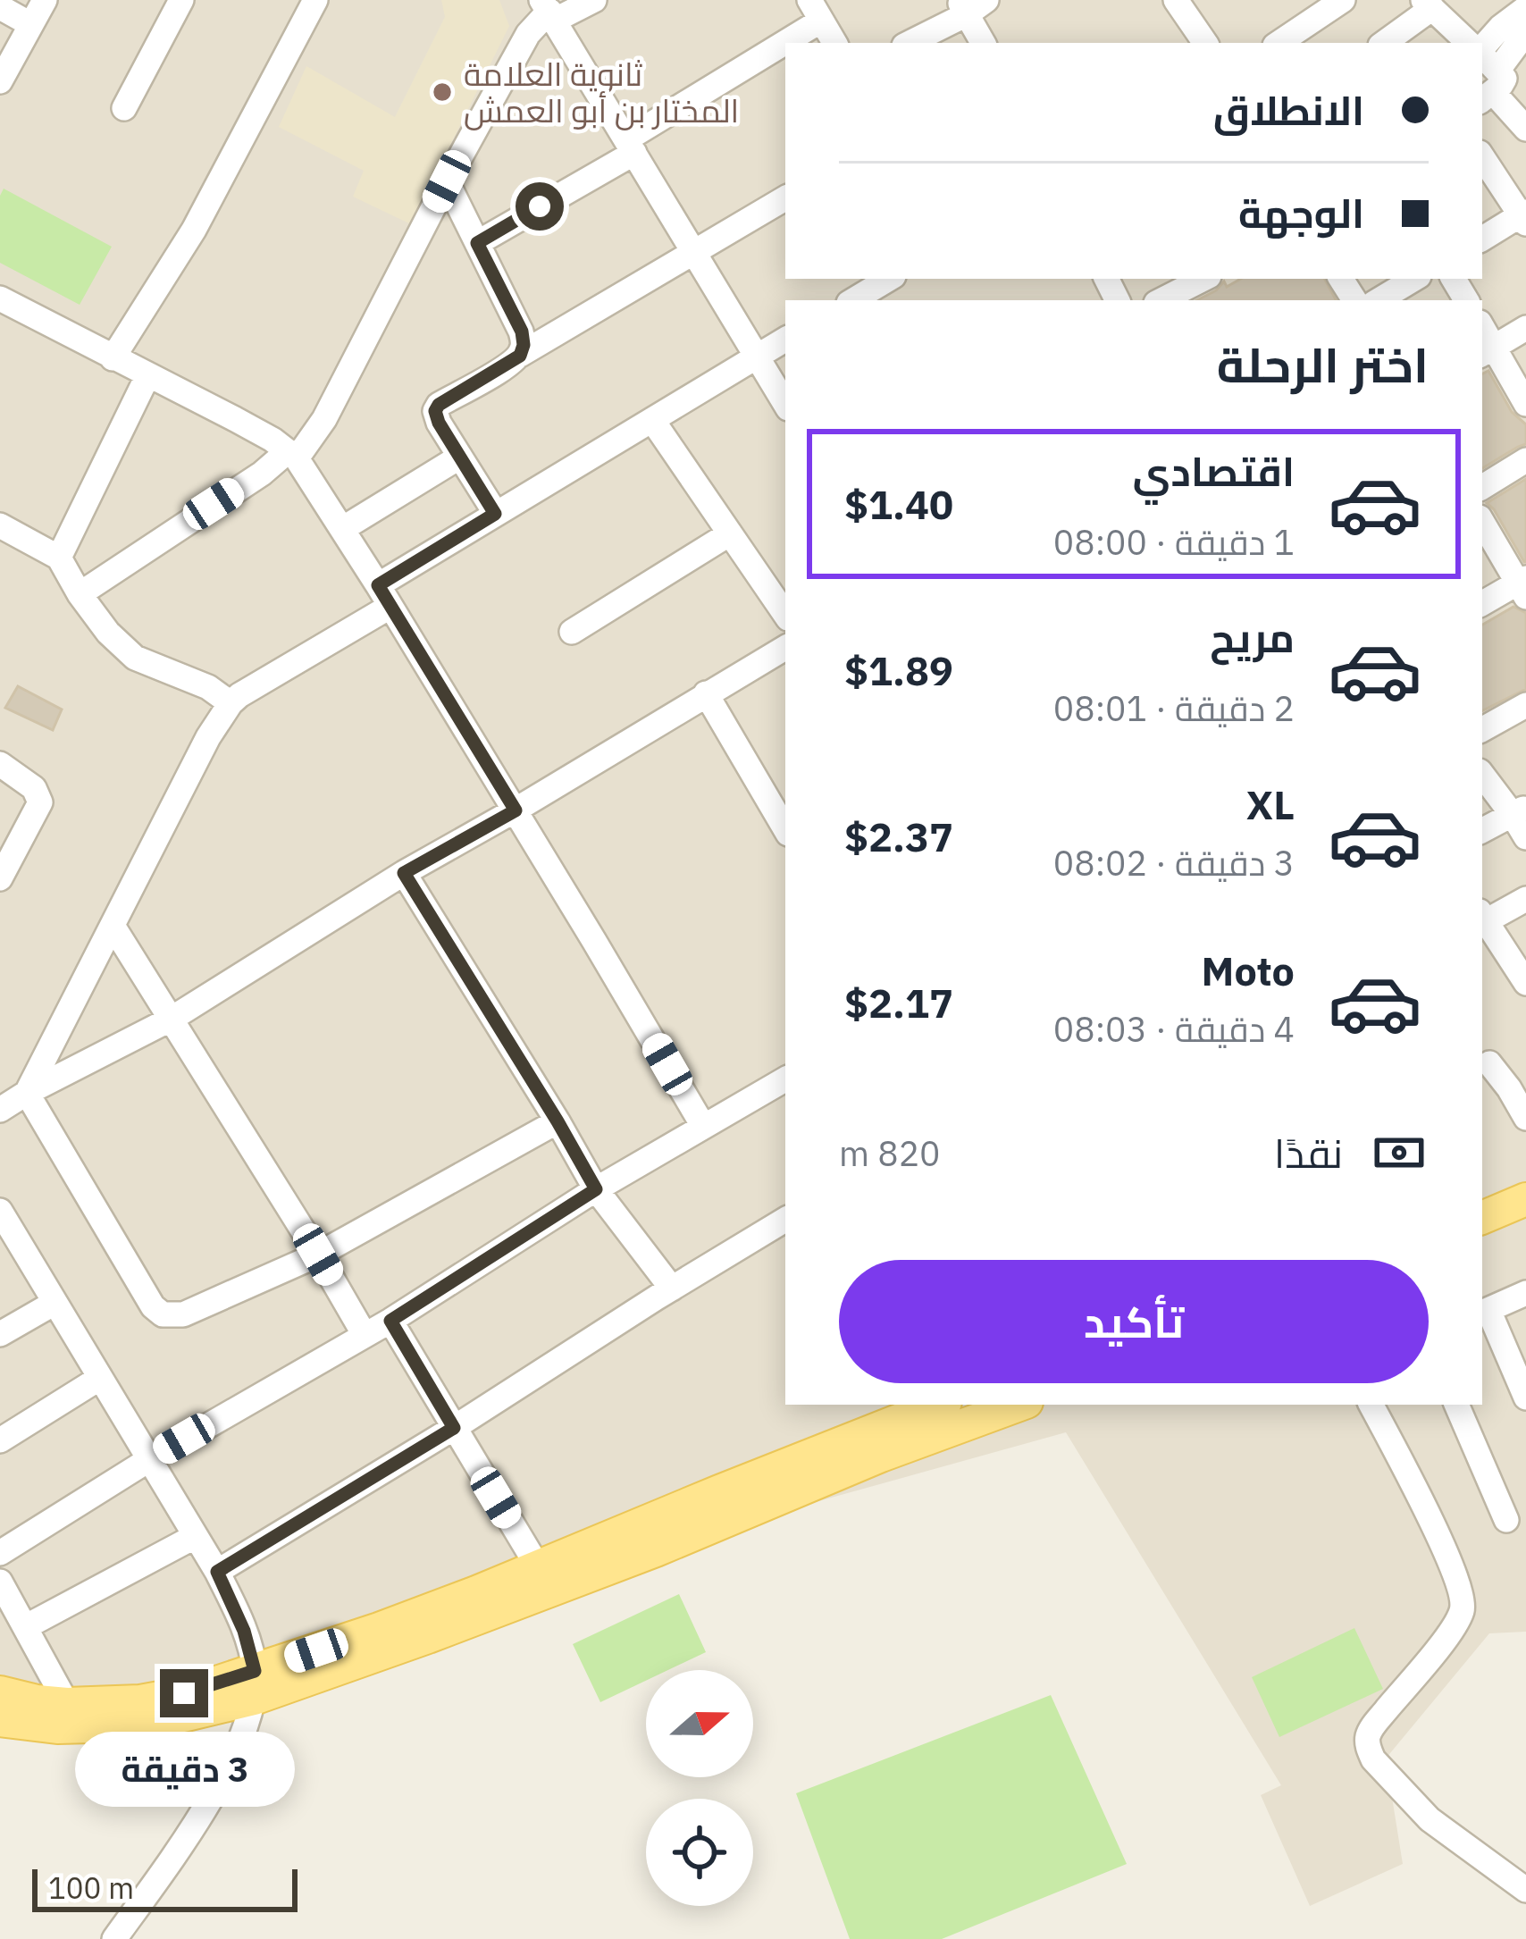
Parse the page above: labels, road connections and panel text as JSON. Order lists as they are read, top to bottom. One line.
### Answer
{"places":["ثانوية العلامة المختار بن أبو العمش"],"scale_bar":"100 m","north":"right","page":{"banner":["الانطلاق","الوجهة"],"heading":"اختر الرحلة","list":[{"name":"اقتصادي","note":"1 دقيقة · 08:00","value":"$1.40"},{"name":"مريح","note":"2 دقيقة · 08:01","value":"$1.89"},{"name":"XL","note":"3 دقيقة · 08:02","value":"$2.37"},{"name":"Moto","note":"4 دقيقة · 08:03","value":"$2.17"}],"pay":["نقدًا","820 m"],"buttons":"تأكيد","bubble":"3 دقيقة","scale":"100 m"}}
